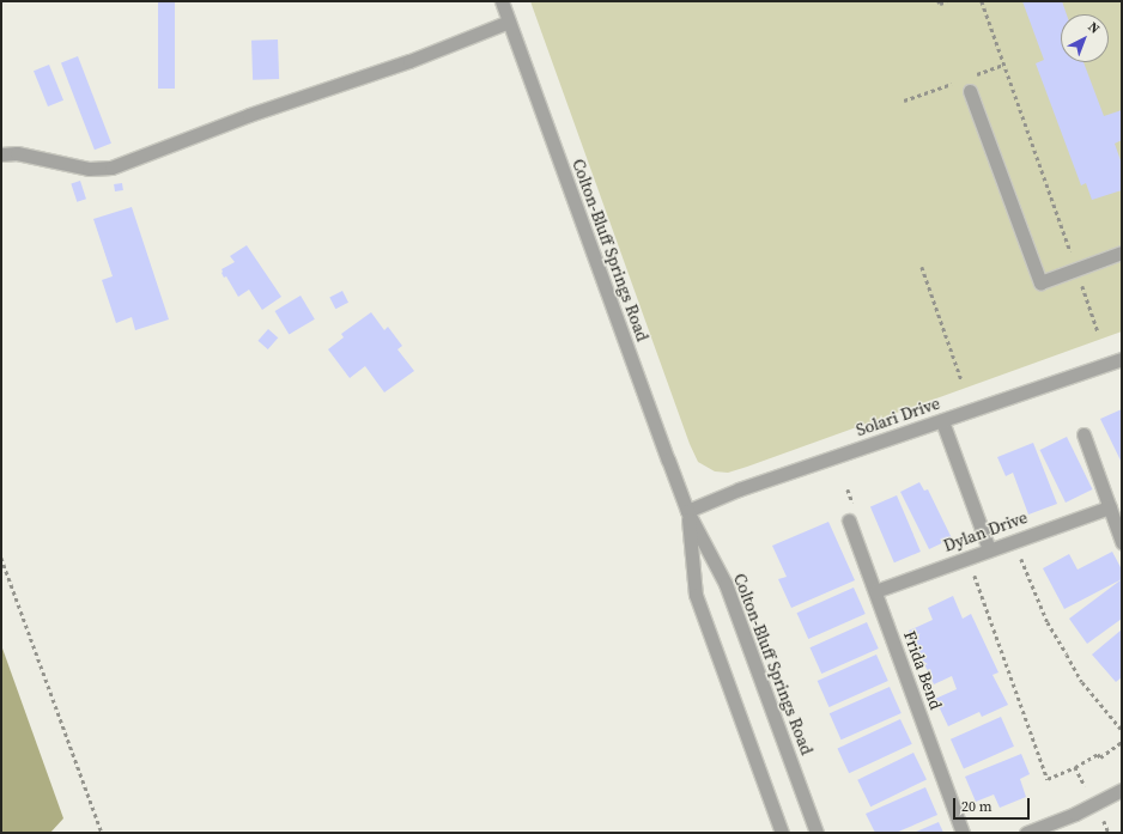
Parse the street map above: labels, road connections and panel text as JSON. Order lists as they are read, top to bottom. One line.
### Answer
{"streets":{"street":["Colton-Bluff Springs Road","Solari Drive","Dylan Drive","Frida Bend"]},"crossings":[["Colton-Bluff Springs Road","Solari Drive"],["Dylan Drive","Frida Bend"]],"scale_bar":"20 m","north":"top right"}
